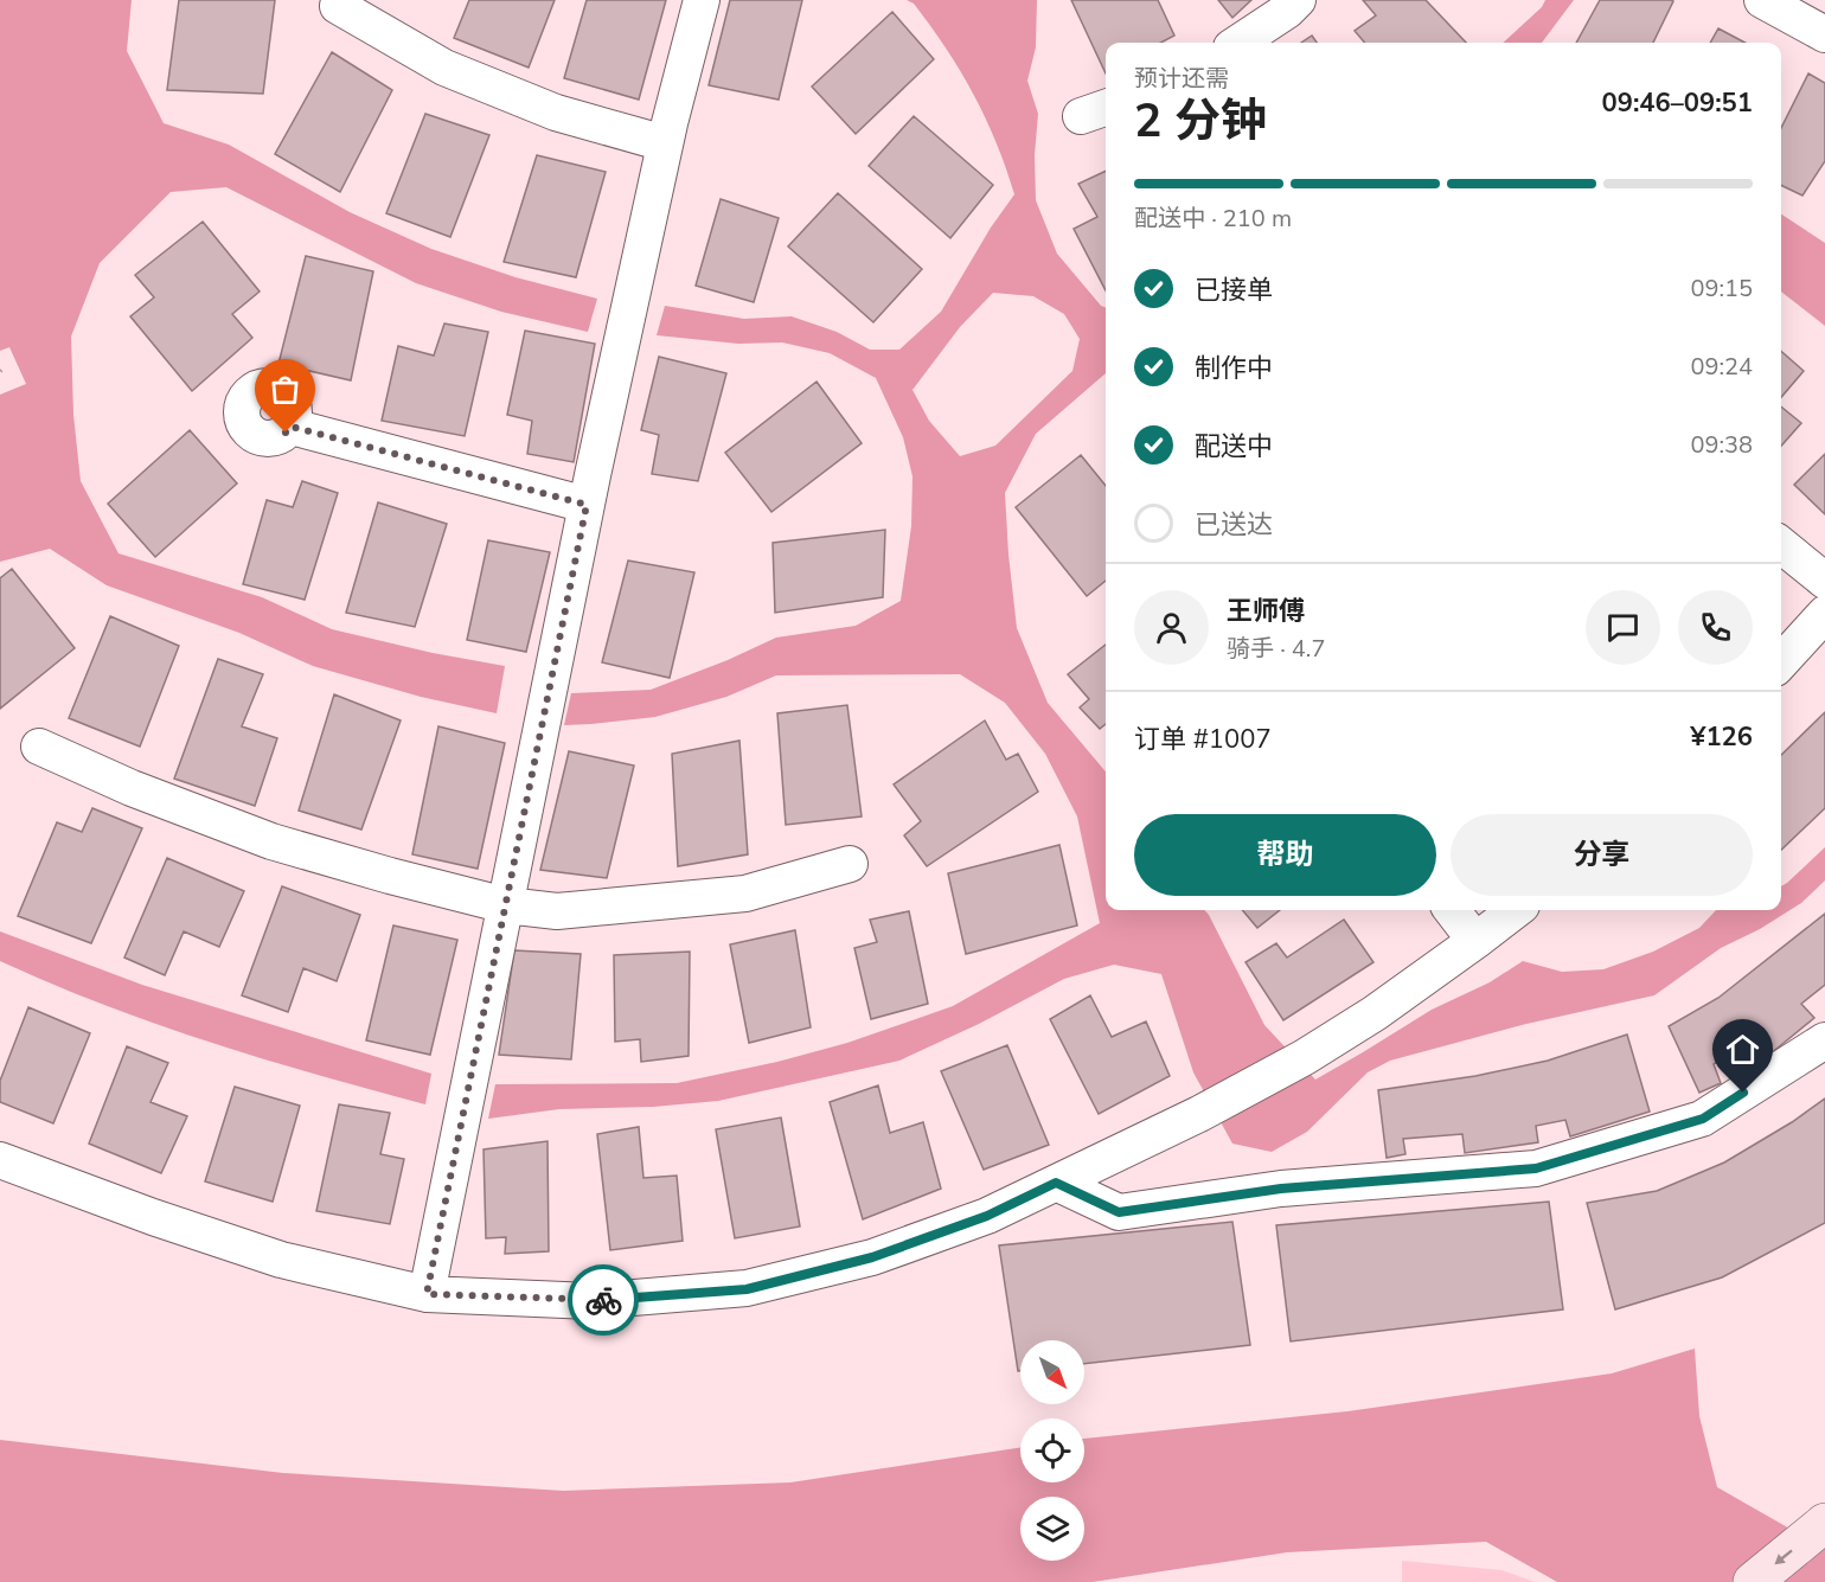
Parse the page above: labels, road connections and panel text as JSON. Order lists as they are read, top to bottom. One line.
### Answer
{"north":"bottom right","page":{"heading":["2 分钟","预计还需","09:46–09:51"],"panel":["王师傅","骑手 · 4.7","订单 #1007","¥126"],"bar":"配送中 · 210 m","list":[["已接单","09:15"],["制作中","09:24"],["配送中","09:38"],"已送达"],"buttons":["帮助","分享"]}}
